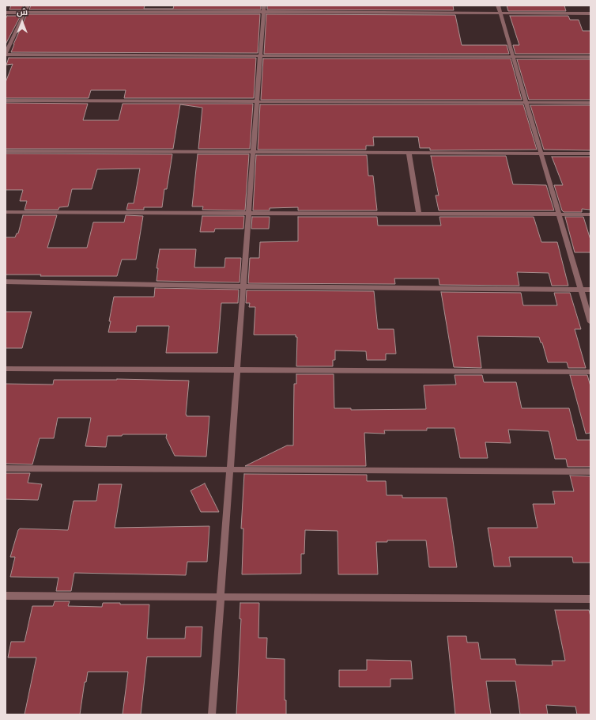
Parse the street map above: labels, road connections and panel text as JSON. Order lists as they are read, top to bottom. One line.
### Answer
{"north":"top"}
